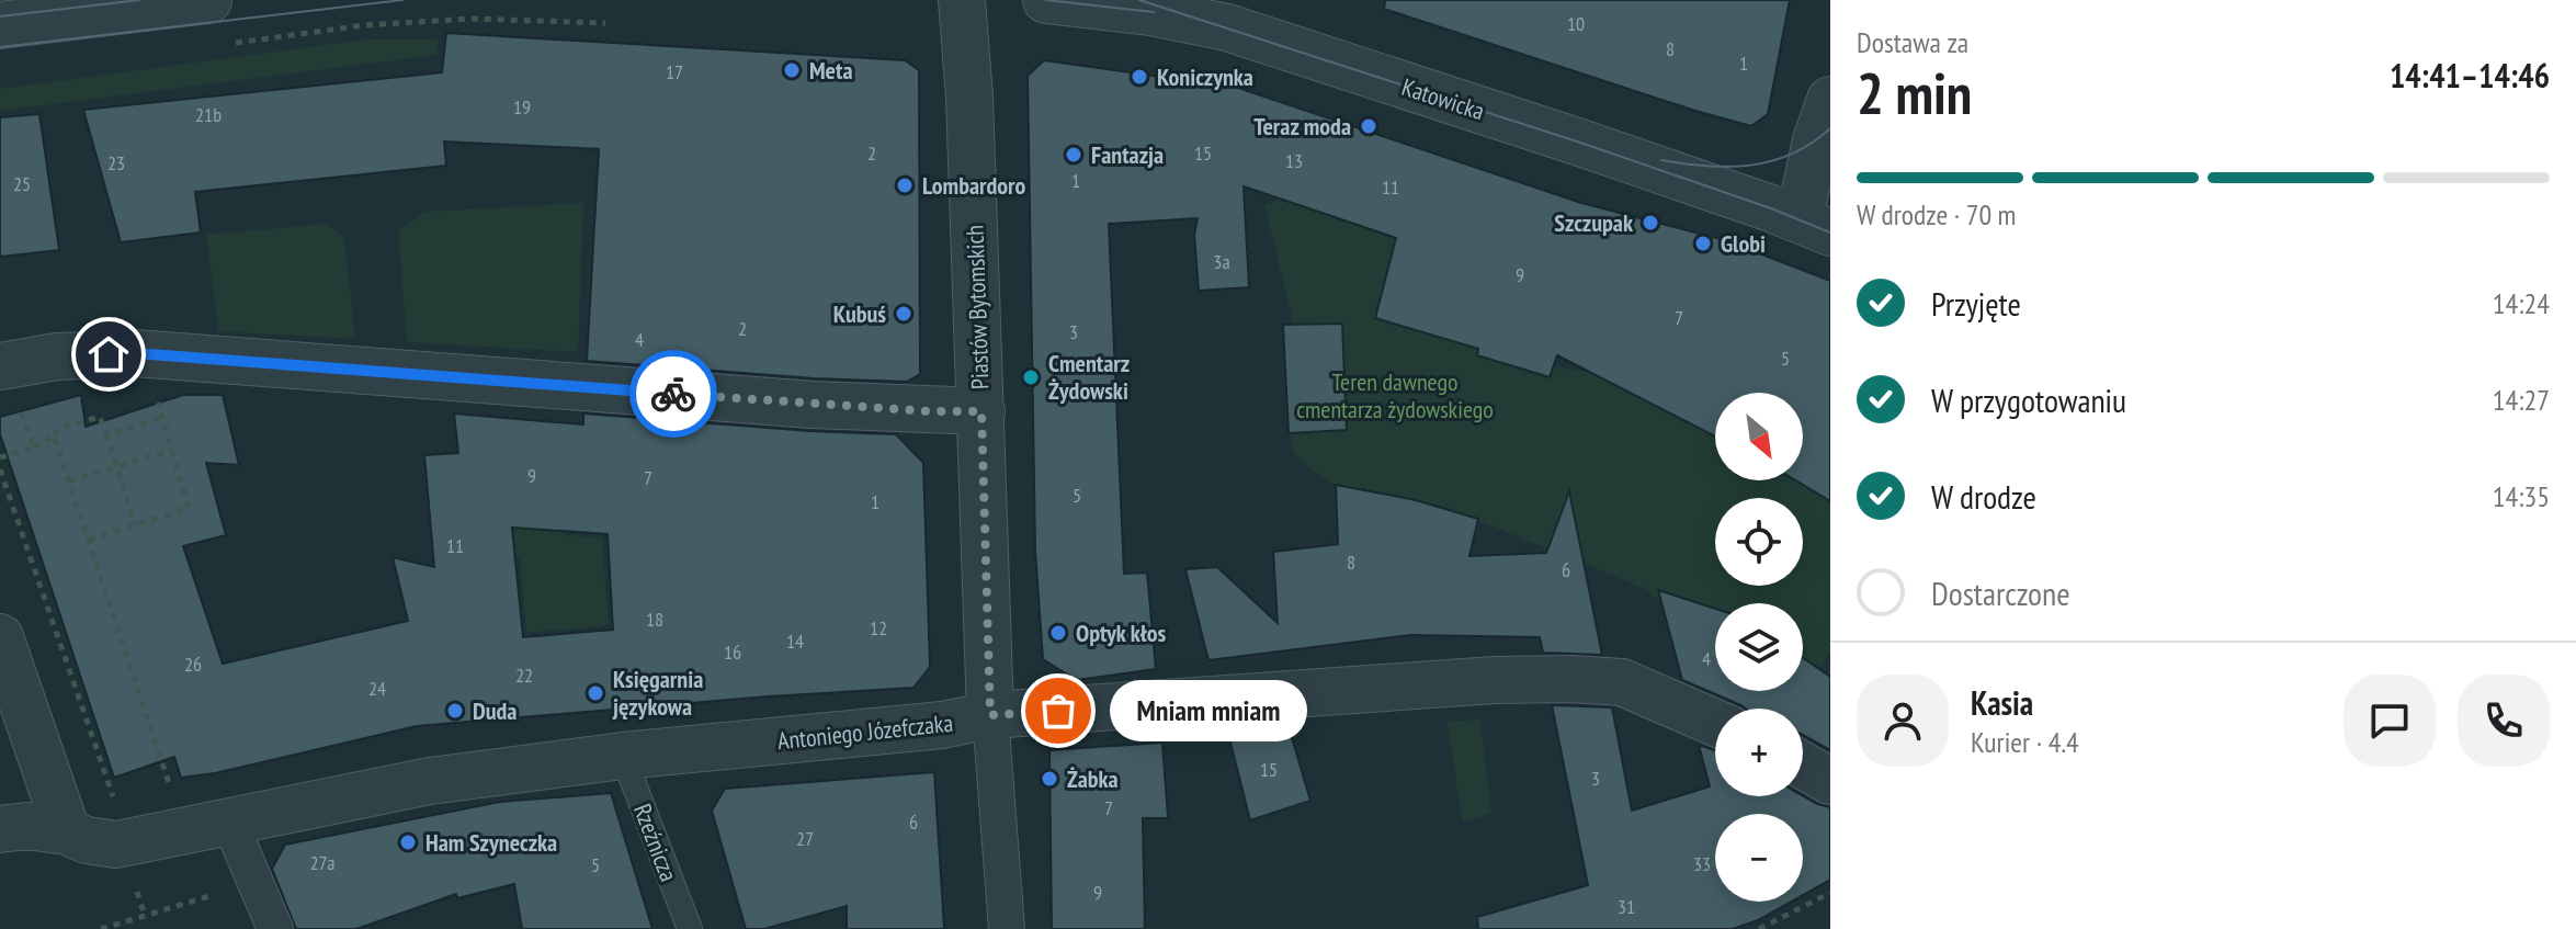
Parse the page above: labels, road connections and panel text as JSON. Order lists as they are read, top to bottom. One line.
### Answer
{"streets":{"street":["Katowicka","Piastów Bytomskich","Antoniego Józefczaka"],"lane":["Rzeźnicza"]},"crossings":[["Piastów Bytomskich","Antoniego Józefczaka"],["Antoniego Józefczaka","Rzeźnicza"]],"parks":["Teren dawnego cmentarza żydowskiego"],"places":["Meta","Koniczynka","Teraz moda","Fantazja","Lombardoro","Szczupak","Globi","Kubuś","Cmentarz Żydowski","Optyk kłos","Księgarnia językowa","Duda","Mniam mniam","Żabka","Ham Szyneczka"],"house_numbers":["10","8","1","17","19","21b","2","15","13","23","1","25","11","3a","9","7","2","3","4","5","9","7","5","1","11","8","6","18","12","14","16","4","26","22","24","15","3","7","6","27","27a","33","5","9","31"],"north":"bottom right","page":{"heading":["2 min","Dostawa za","14:41–14:46"],"panel":["Kasia","Kurier · 4.4"],"bar":"W drodze · 70 m","list":[["Przyjęte","14:24"],["W przygotowaniu","14:27"],["W drodze","14:35"],"Dostarczone"],"map_buttons":["+","−"],"bubble":"Mniam mniam"}}
